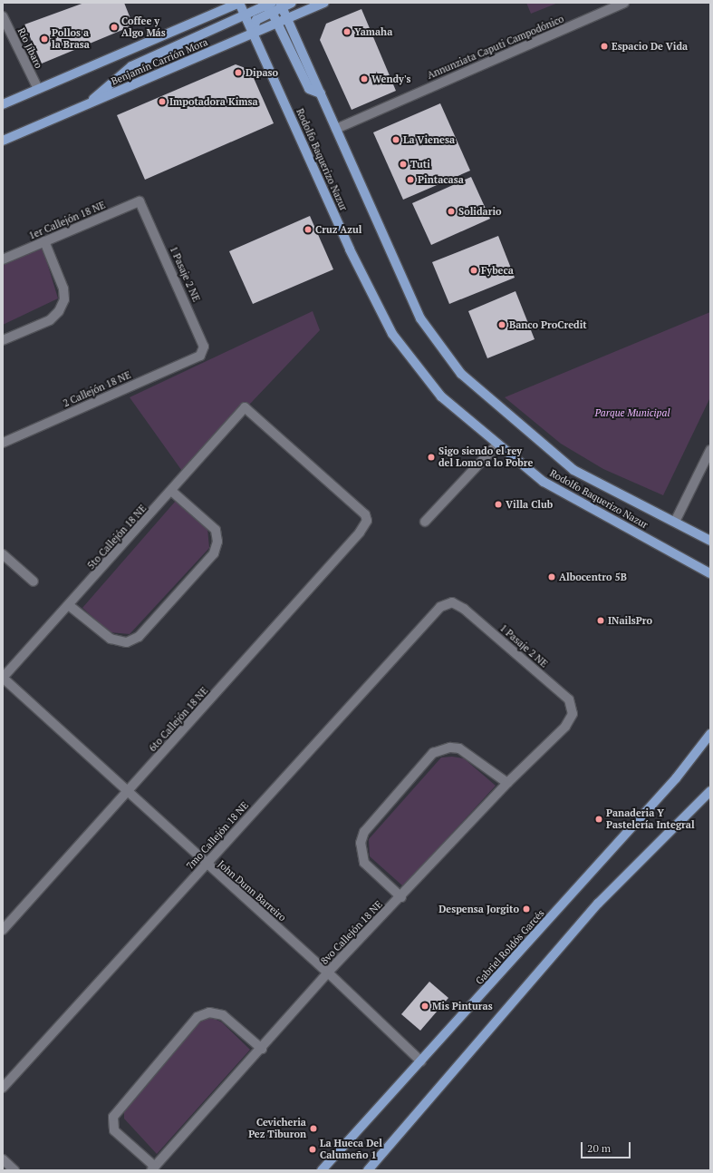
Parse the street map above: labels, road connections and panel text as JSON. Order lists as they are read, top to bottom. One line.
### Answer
{"streets":{"main road":["Benjamín Carrión Mora","Rodolfo Baquerizo Nazur","Gabriel Roldós Garcés"],"street":["Annunziata Caputi Campodónico","Río Jíbaro","1er Callejón 18 NE","1 Pasaje 2 NE","2 Callejón 18 NE","5to Callejón 18 NE","6to Callejón 18 NE","7mo Callejón 18 NE","John Dunn Barreiro","8vo Callejón 18 NE"]},"crossings":[["Annunziata Caputi Campodónico","Rodolfo Baquerizo Nazur"],["Benjamín Carrión Mora","Rodolfo Baquerizo Nazur"],["1er Callejón 18 NE","1 Pasaje 2 NE"],["1 Pasaje 2 NE","2 Callejón 18 NE"],["1 Pasaje 2 NE","7mo Callejón 18 NE"],["1 Pasaje 2 NE","8vo Callejón 18 NE"],["5to Callejón 18 NE","6to Callejón 18 NE"],["5to Callejón 18 NE","John Dunn Barreiro"],["6to Callejón 18 NE","John Dunn Barreiro"],["7mo Callejón 18 NE","John Dunn Barreiro"],["John Dunn Barreiro","8vo Callejón 18 NE"],["John Dunn Barreiro","Gabriel Roldós Garcés"]],"parks":["Parque Municipal"],"places":["Coffee y Algo Más","Yamaha","Pollos a la Brasa","Espacio De Vida","Dipaso","Wendy's","Impotadora Kimsa","La Vienesa","Tuti","Pintacasa","Solidario","Cruz Azul","Fybeca","Banco ProCredit","Sigo siendo el rey del Lomo a lo Pobre","Villa Club","Albocentro 5B","INailsPro","Panaderia Y Pastelería Integral","Despensa Jorgito","Mis Pinturas","Cevicheria Pez Tiburon","La Hueca Del Calumeño 1"],"scale_bar":"20 m"}
